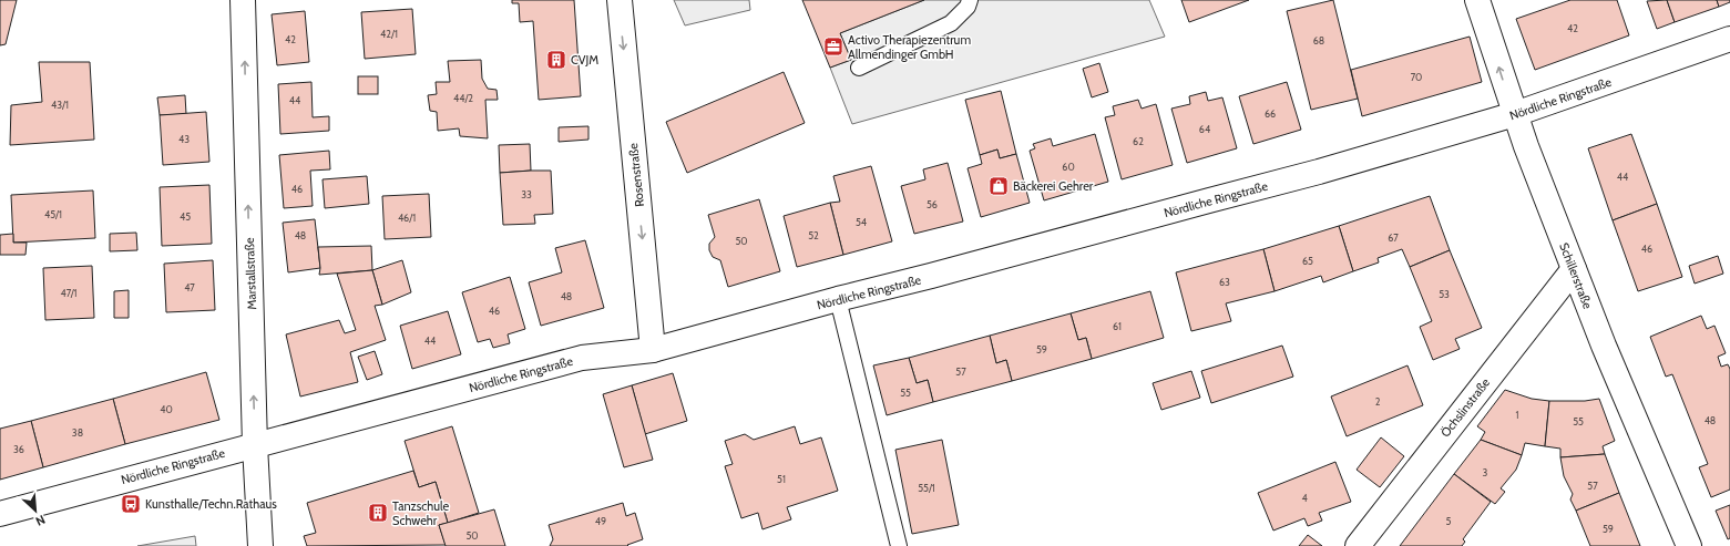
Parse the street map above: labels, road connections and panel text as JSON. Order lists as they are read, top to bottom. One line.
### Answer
{"streets":{"street":["Nördliche Ringstraße","Rosenstraße","Marstallstraße","Schillerstraße","Öchslinstraße"]},"crossings":[["Nördliche Ringstraße","Rosenstraße"],["Nördliche Ringstraße","Marstallstraße"],["Nördliche Ringstraße","Schillerstraße"],["Schillerstraße","Öchslinstraße"]],"one_way":["Rosenstraße","Marstallstraße"],"places":{"office":["Activo Therapiezentrum Allmendinger GmbH"],"building":["CVJM","Tanzschule Schwehr"],"shop":["Bäckerei Gehrer"],"bus stop":["Kunsthalle/Techn.Rathaus"]},"house_numbers":["42","42/1","42","68","70","44/2","44","43/1","66","64","43","62","60","44","46","33","56","45/1","45","46/1","54","48","52","67","50","46","65","63","47","47/1","53","48","46","61","44","59","57","55","2","40","1","48","55","38","36","3","51","57","55/1","4","49","5","59","50"],"north":"bottom right"}
